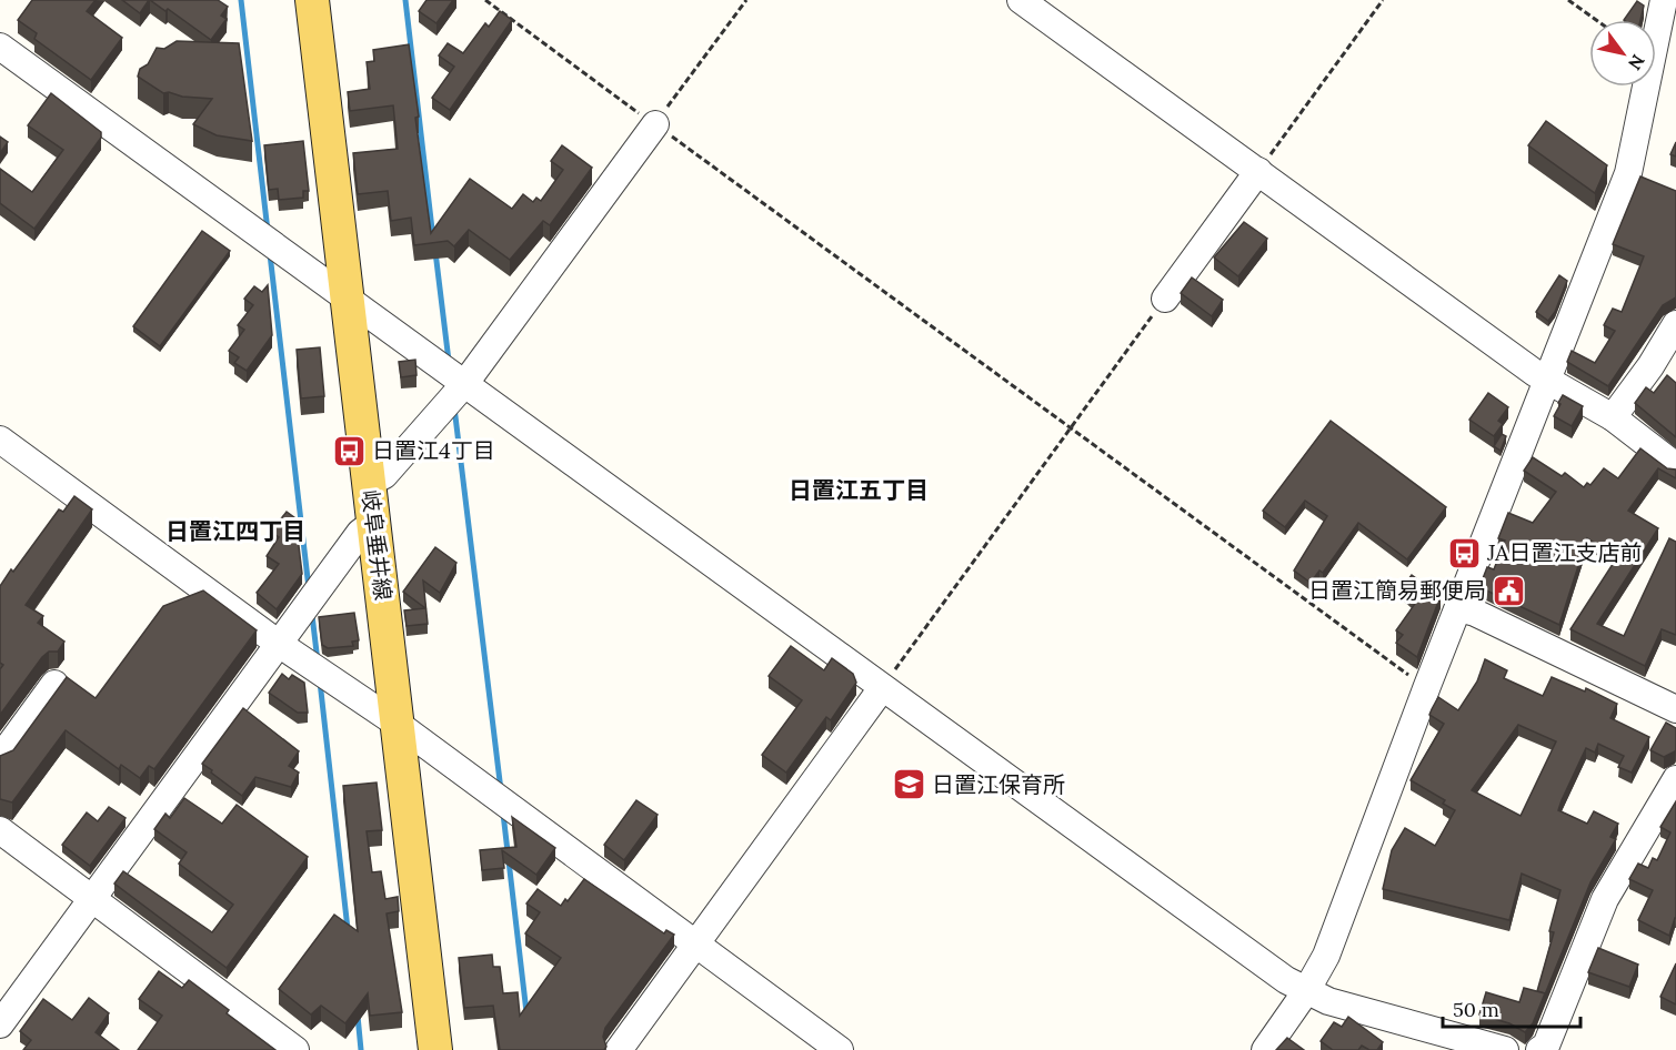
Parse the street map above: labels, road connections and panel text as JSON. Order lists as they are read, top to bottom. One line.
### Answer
{"streets":{"main road":["岐阜垂井線"]},"districts":["日置江五丁目","日置江四丁目"],"places":{"bus stop":["日置江4丁目","JA日置江支店前"],"public building":["日置江簡易郵便局"],"school or university":["日置江保育所"]},"scale_bar":"50 m","north":"bottom right"}
